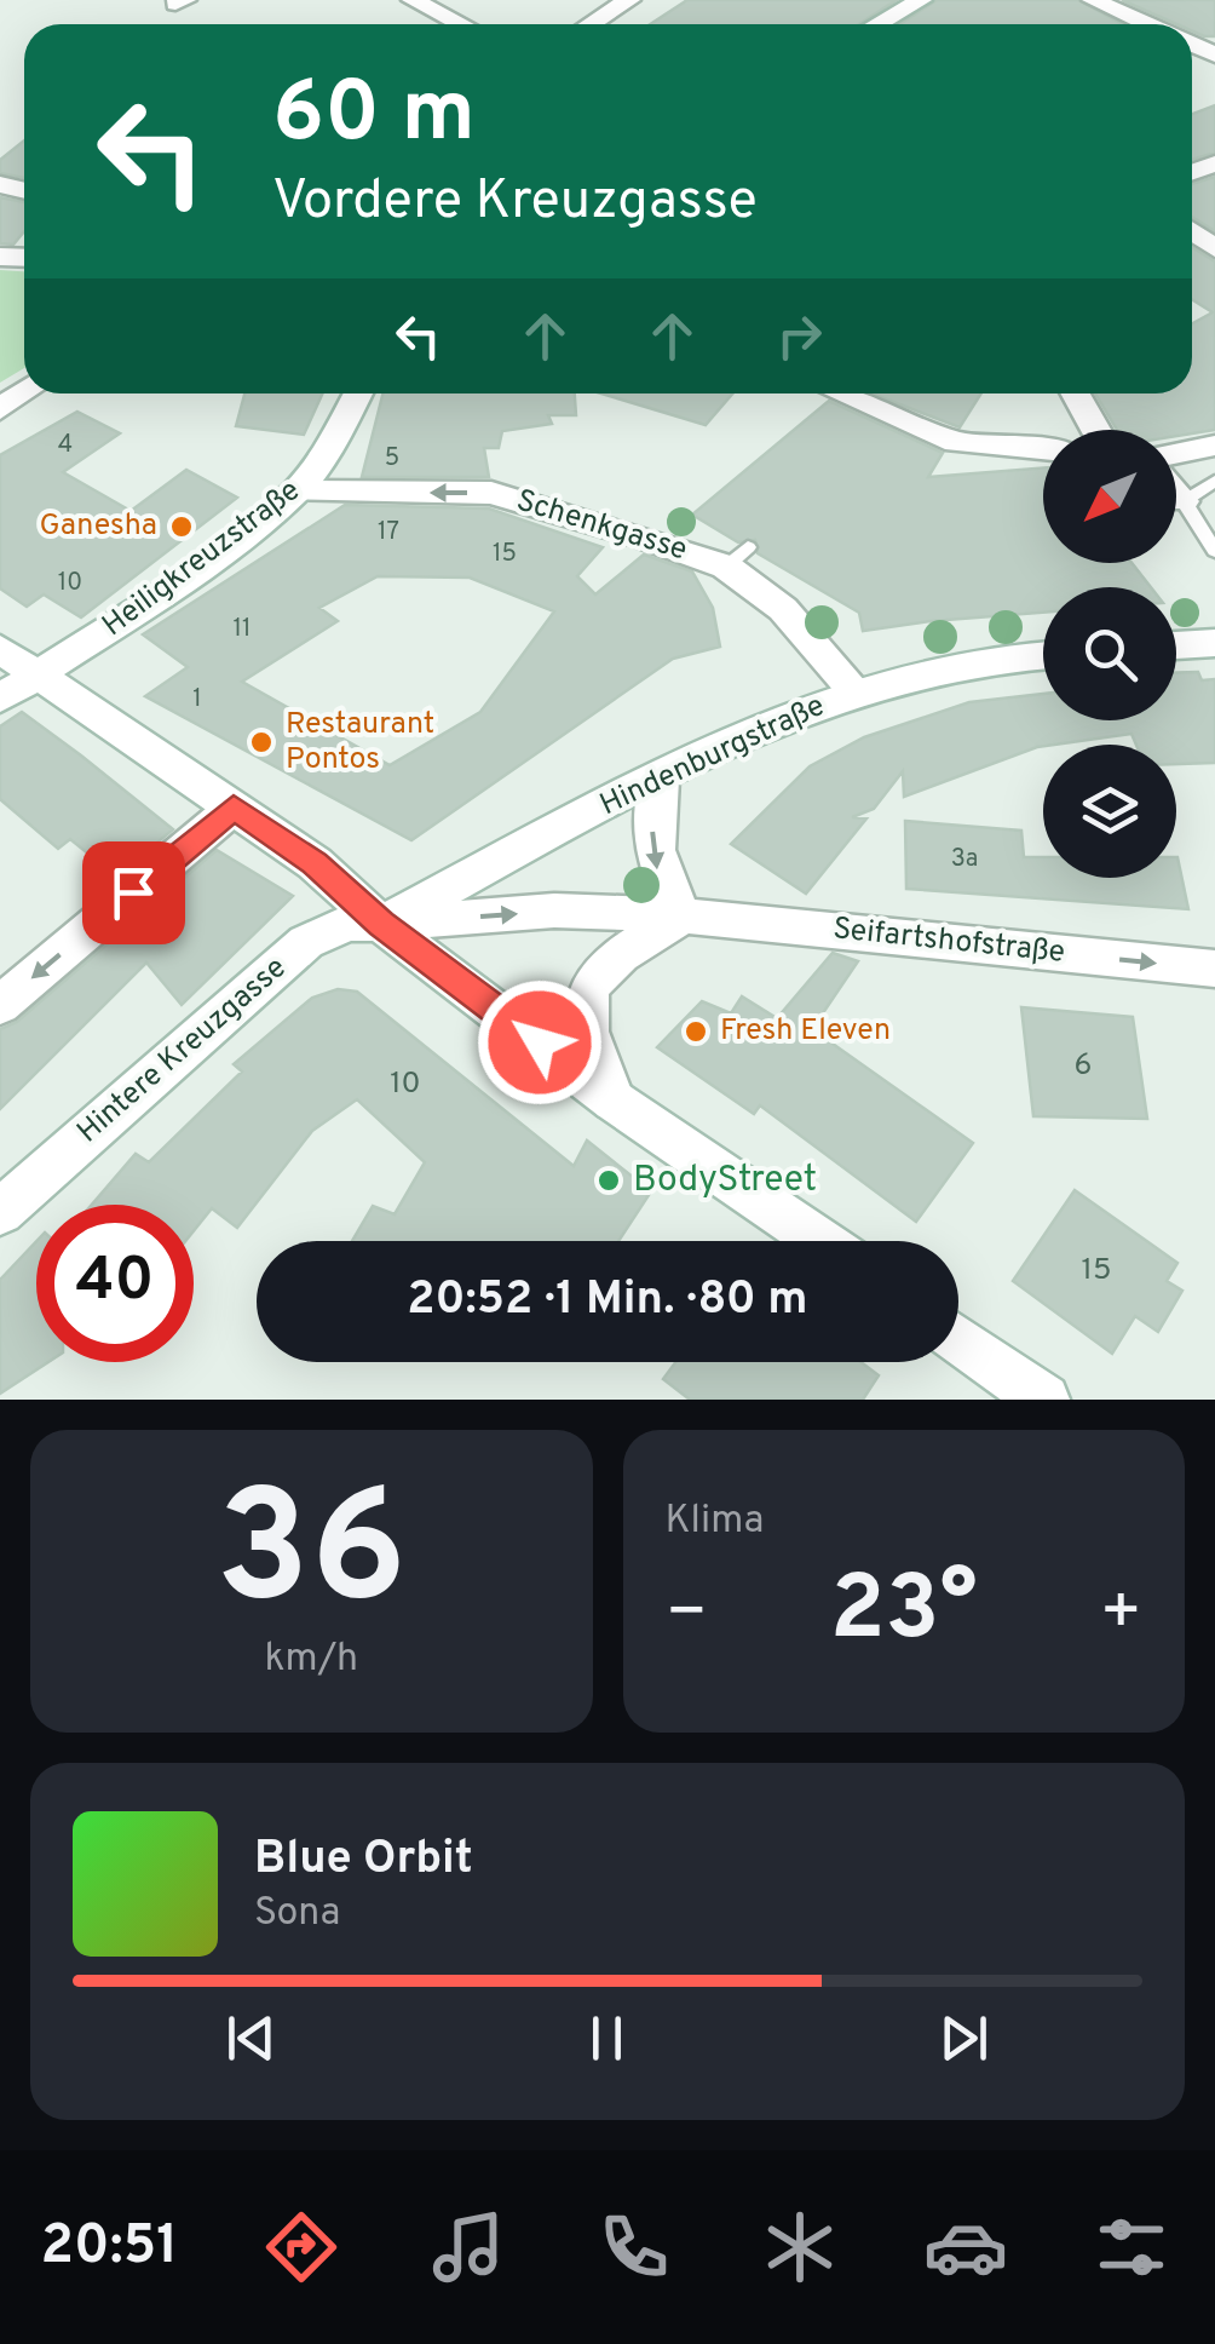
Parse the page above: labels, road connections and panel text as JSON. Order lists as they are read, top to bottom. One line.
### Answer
{"streets":{"street":["Schenkgasse","Heiligkreuzstraße","Hindenburgstraße","Seifartshofstraße","Hintere Kreuzgasse"]},"crossings":[["Schenkgasse","Heiligkreuzstraße"],["Schenkgasse","Hindenburgstraße"],["Hindenburgstraße","Seifartshofstraße"],["Hindenburgstraße","Hintere Kreuzgasse"],["Seifartshofstraße","Hintere Kreuzgasse"]],"one_way":["Seifartshofstraße"],"places":["Ganesha","Restaurant Pontos","Fresh Eleven","BodyStreet"],"house_numbers":["4","5","17","15","10","11","1","3a","6","10","15"],"north":"bottom left","page":{"turn":["60 m","Vordere Kreuzgasse"],"limit":"40","trip":"20:52 · 1 Min. · 80 m","tile":[["36","km/h"],"Klima"],"heat":["−","23°","+"],"song":["Blue Orbit","Sona"],"tabs":"20:51"}}
